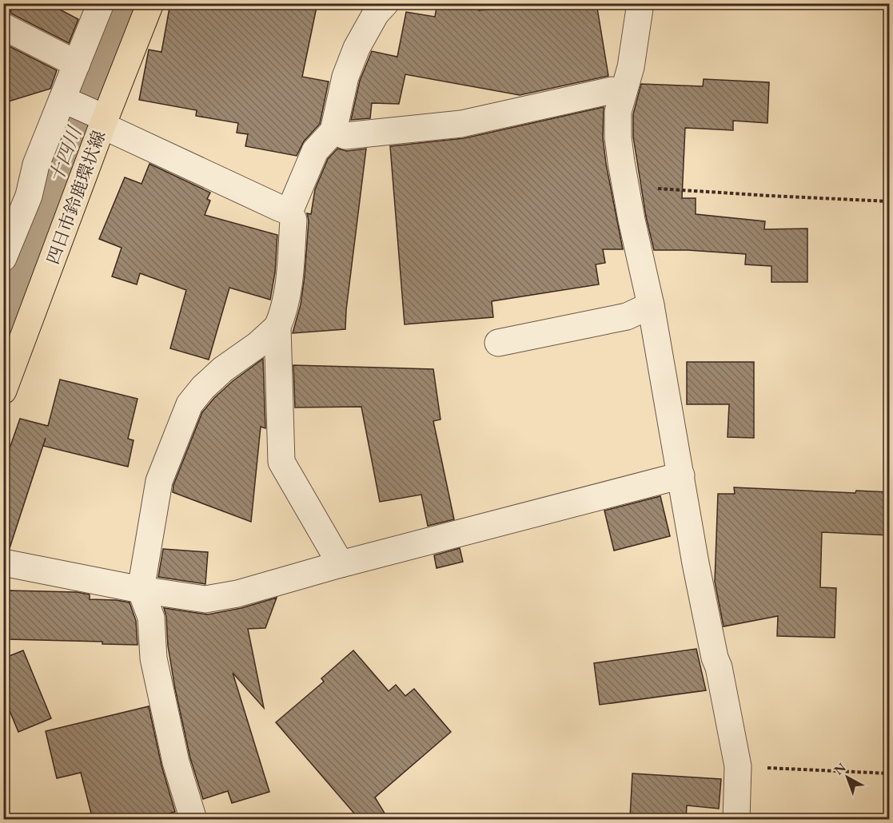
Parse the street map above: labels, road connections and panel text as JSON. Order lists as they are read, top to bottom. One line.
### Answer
{"streets":{"main road":["四日市鈴鹿環状線"]},"water":["十四川"],"north":"top left"}
